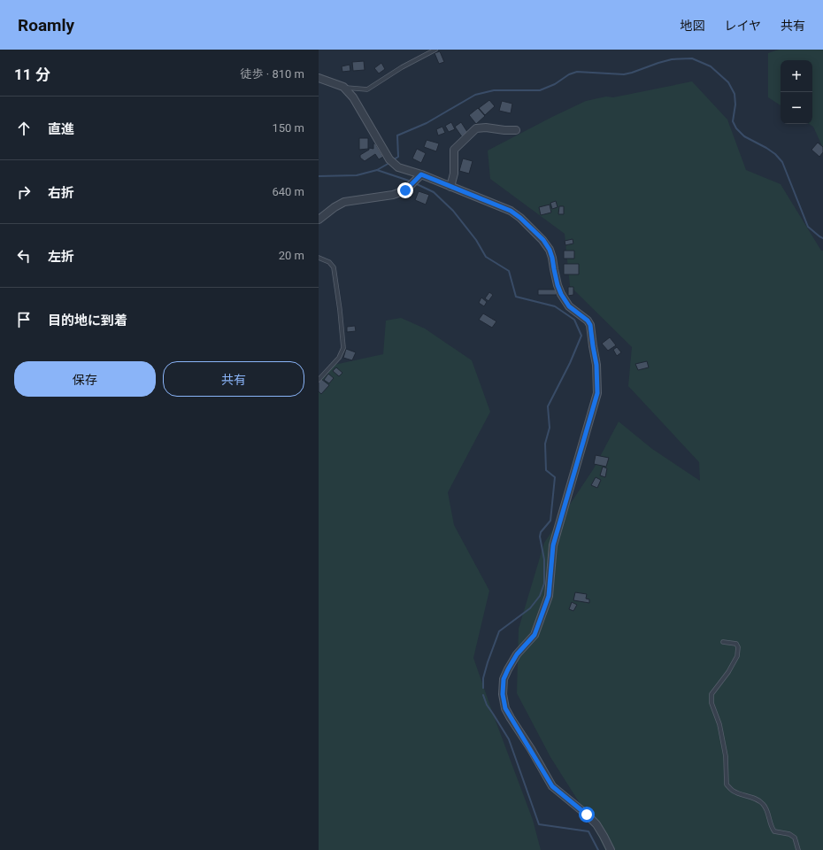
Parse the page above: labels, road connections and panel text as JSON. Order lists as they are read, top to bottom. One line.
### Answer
{"page":{"header":"Roamly","nav":["地図","レイヤ","共有"],"heading":["11 分","徒歩 · 810 m"],"map_buttons":["+","−"],"list":[["直進","150 m"],["右折","640 m"],["左折","20 m"],"目的地に到着"],"buttons":["保存","共有"]}}
